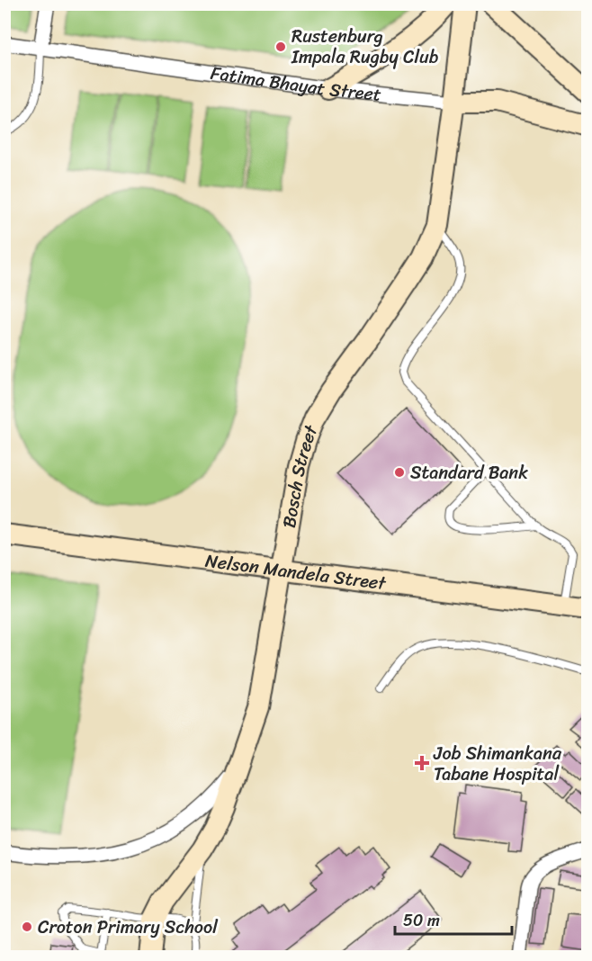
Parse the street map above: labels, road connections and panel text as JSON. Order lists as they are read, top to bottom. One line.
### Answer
{"streets":{"main road":["Fatima Bhayat Street","Bosch Street","Nelson Mandela Street"]},"crossings":[["Fatima Bhayat Street","Bosch Street"],["Bosch Street","Nelson Mandela Street"]],"places":{"other":["Rustenburg Impala Rugby Club","Standard Bank","Croton Primary School"],"health":["Job Shimankana Tabane Hospital"]},"scale_bar":"50 m"}
